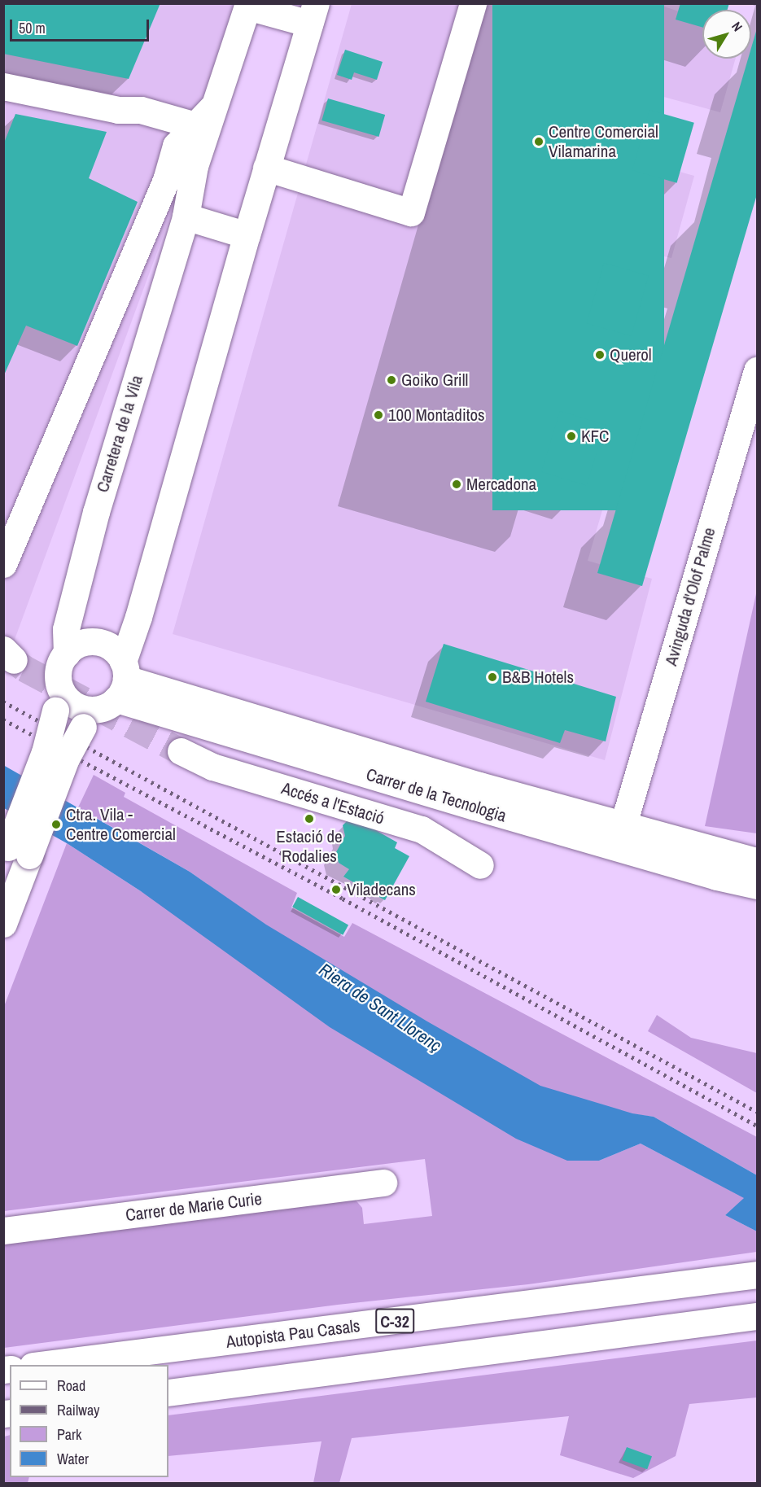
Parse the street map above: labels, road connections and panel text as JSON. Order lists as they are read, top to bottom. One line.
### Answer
{"streets":{"main road":["Carretera de la Vila","Avinguda d'Olof Palme","Carrer de la Tecnologia","Accés a l'Estació","Carrer de Marie Curie","C-32","Autopista Pau Casals"]},"crossings":[["Carretera de la Vila","Carrer de la Tecnologia"],["Avinguda d'Olof Palme","Carrer de la Tecnologia"]],"water":["Riera de Sant Llorenç"],"places":["Centre Comercial Vilamarina","Querol","Goiko Grill","100 Montaditos","KFC","Mercadona","B&B Hotels","Estació de Rodalies","Ctra. Vila - Centre Comercial","Viladecans"],"legend":["Road","Railway","Park","Water"],"scale_bar":"50 m","north":"top right"}
